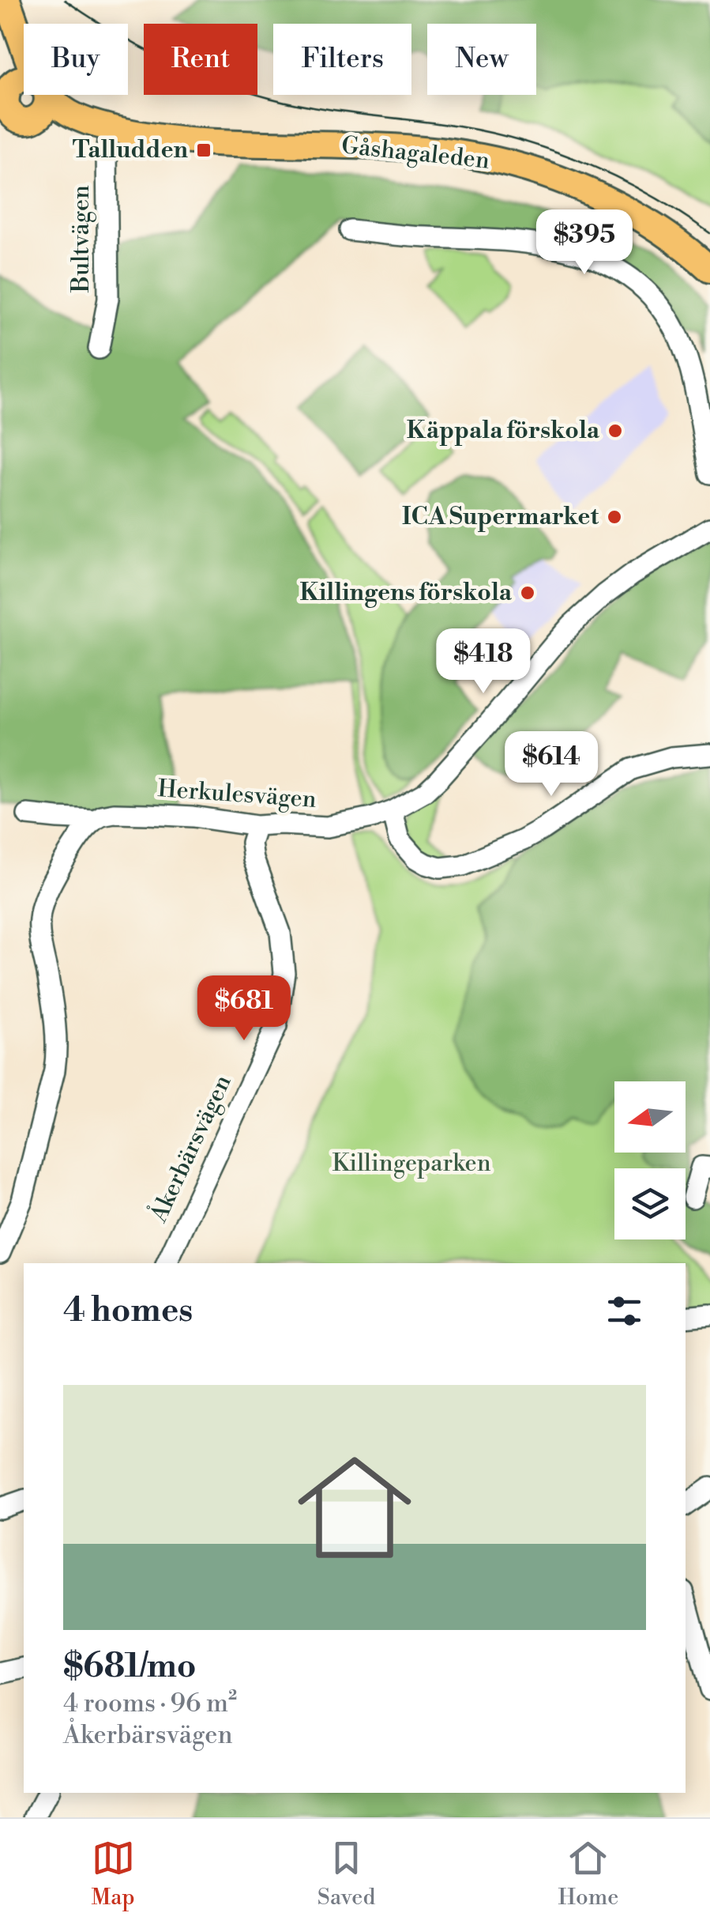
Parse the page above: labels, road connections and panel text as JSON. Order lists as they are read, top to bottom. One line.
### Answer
{"streets":{"main road":["Gåshagaleden"],"street":["Bultvägen","Herkulesvägen","Åkerbärsvägen"]},"crossings":[["Gåshagaleden","Bultvägen"],["Herkulesvägen","Åkerbärsvägen"]],"parks":["Killingeparken"],"places":{"transit":["Talludden"],"other":["Käppala förskola","ICA Supermarket","Killingens förskola"]},"north":"left","page":{"chip":["Buy","Rent","Filters","New"],"price":["$395","$418","$614","$681"],"heading":"4 homes","list":[{"name":"$681/mo","note":"4 rooms · 96 m² · Åkerbärsvägen"}],"tabs":["Map","Saved","Home"]}}
